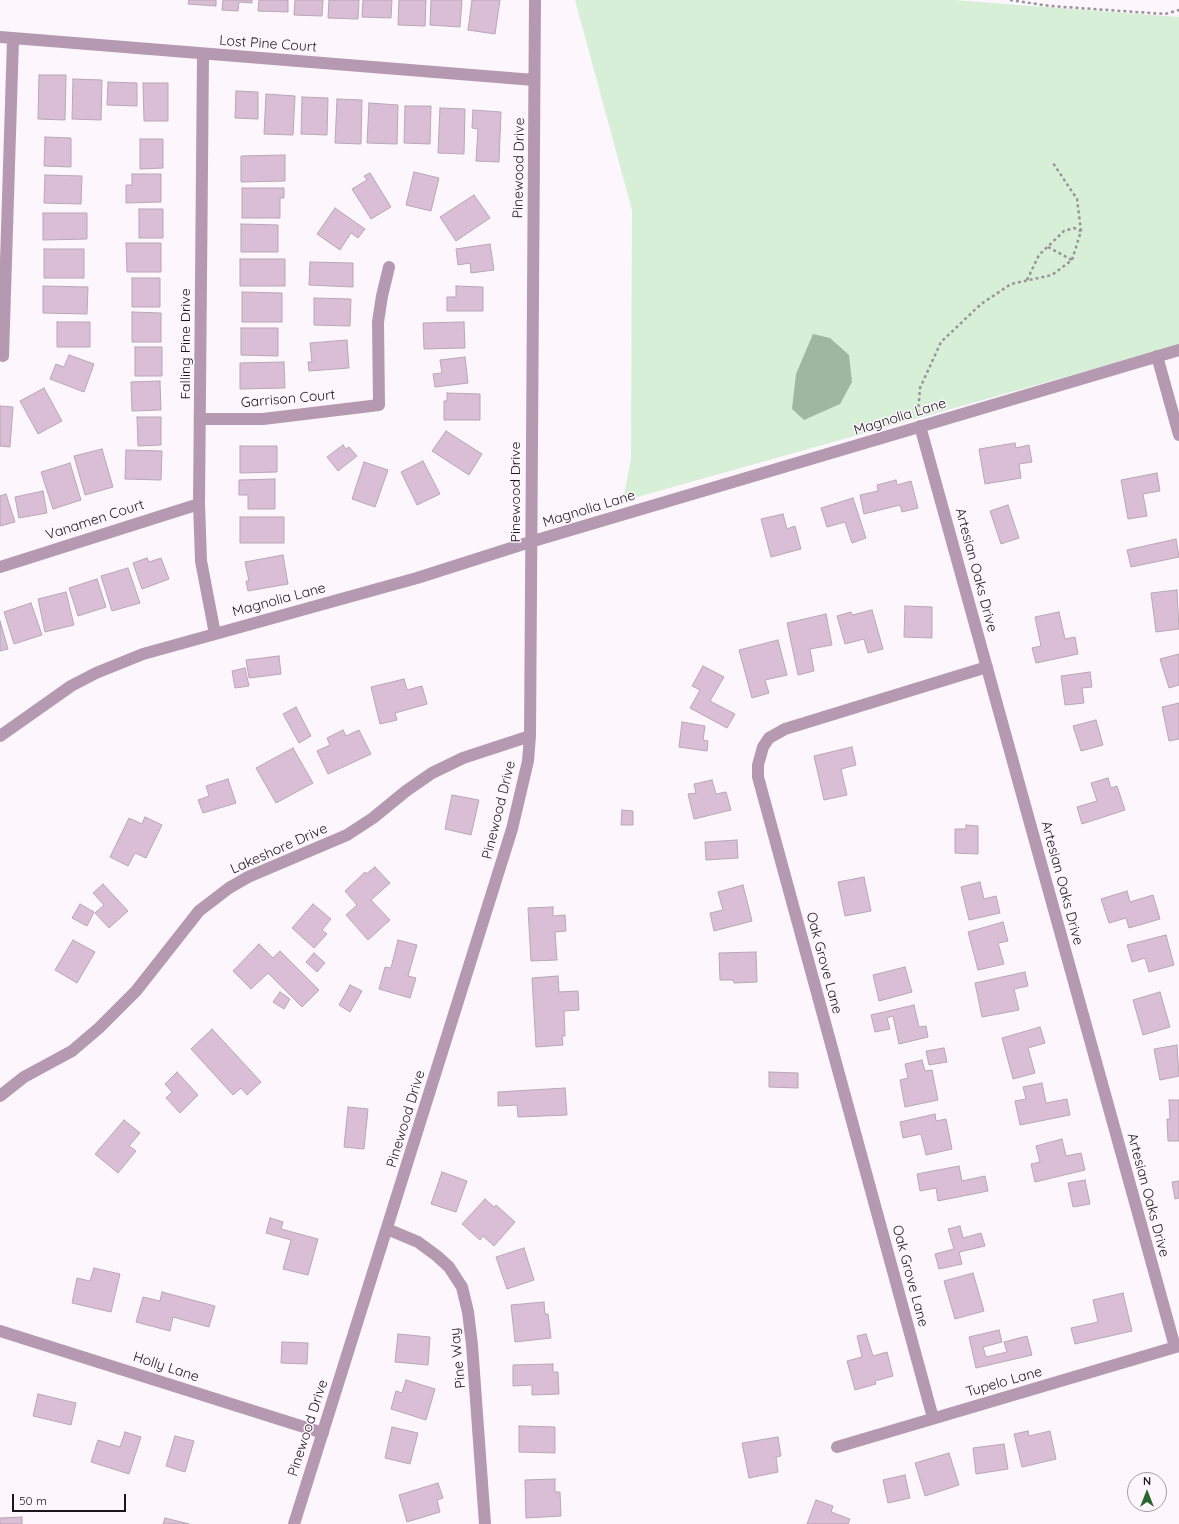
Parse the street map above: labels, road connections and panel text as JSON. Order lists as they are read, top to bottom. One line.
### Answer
{"streets":{"street":["Lost Pine Court","Pinewood Drive","Falling Pine Drive","Garrison Court","Magnolia Lane","Vanamen Court","Artesian Oaks Drive","Lakeshore Drive","Oak Grove Lane","Pine Way","Holly Lane","Tupelo Lane"]},"crossings":[["Lost Pine Court","Pinewood Drive"],["Lost Pine Court","Falling Pine Drive"],["Pinewood Drive","Magnolia Lane"],["Pinewood Drive","Lakeshore Drive"],["Pinewood Drive","Pine Way"],["Pinewood Drive","Holly Lane"],["Falling Pine Drive","Garrison Court"],["Falling Pine Drive","Magnolia Lane"],["Falling Pine Drive","Vanamen Court"],["Magnolia Lane","Artesian Oaks Drive"],["Artesian Oaks Drive","Oak Grove Lane"],["Artesian Oaks Drive","Tupelo Lane"],["Oak Grove Lane","Tupelo Lane"]],"scale_bar":"50 m","north":"top"}
